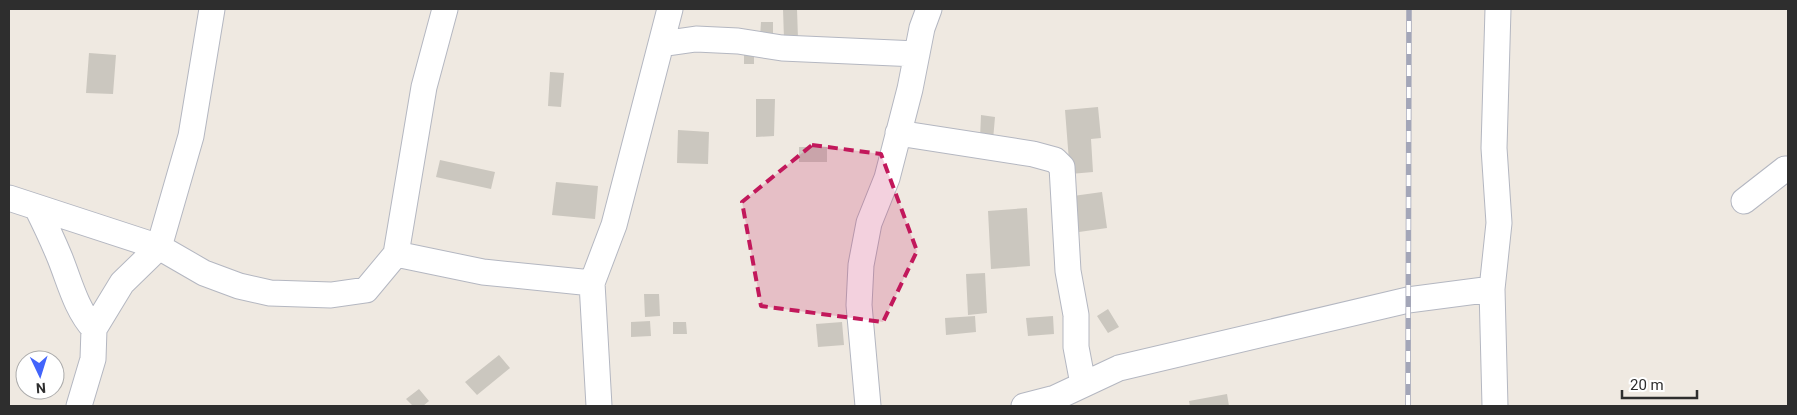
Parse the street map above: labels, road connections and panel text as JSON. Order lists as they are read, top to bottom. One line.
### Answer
{"scale_bar":"20 m","north":"bottom"}
